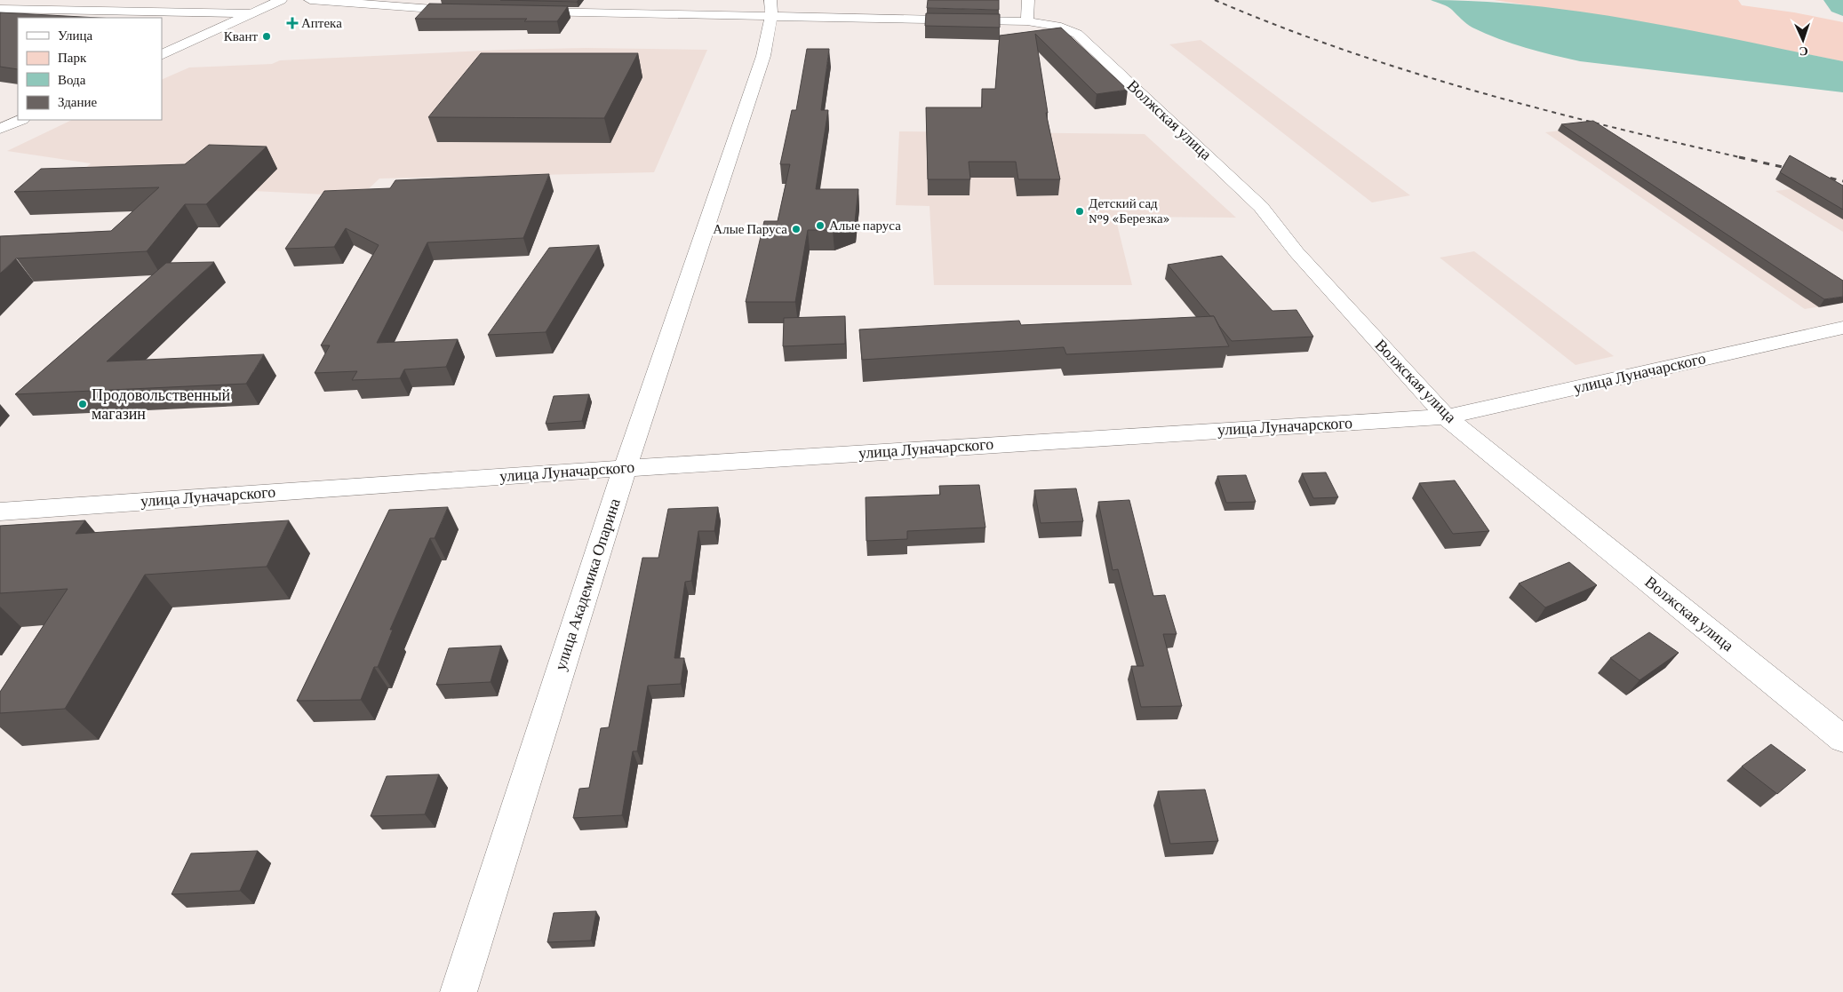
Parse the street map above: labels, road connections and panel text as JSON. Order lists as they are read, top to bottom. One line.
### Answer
{"streets":{"street":["Волжская улица","улица Луначарского","улица Академика Опарина"]},"crossings":[["Волжская улица","улица Луначарского"],["Волжская улица","улица Академика Опарина"],["улица Луначарского","улица Академика Опарина"]],"places":{"health":["Аптека"],"other":["Квант","Детский сад №9 «Березка»","Алые паруса","Алые Паруса","Продовольственный магазин"]},"legend":["Улица","Парк","Вода","Здание"],"north":"bottom"}
